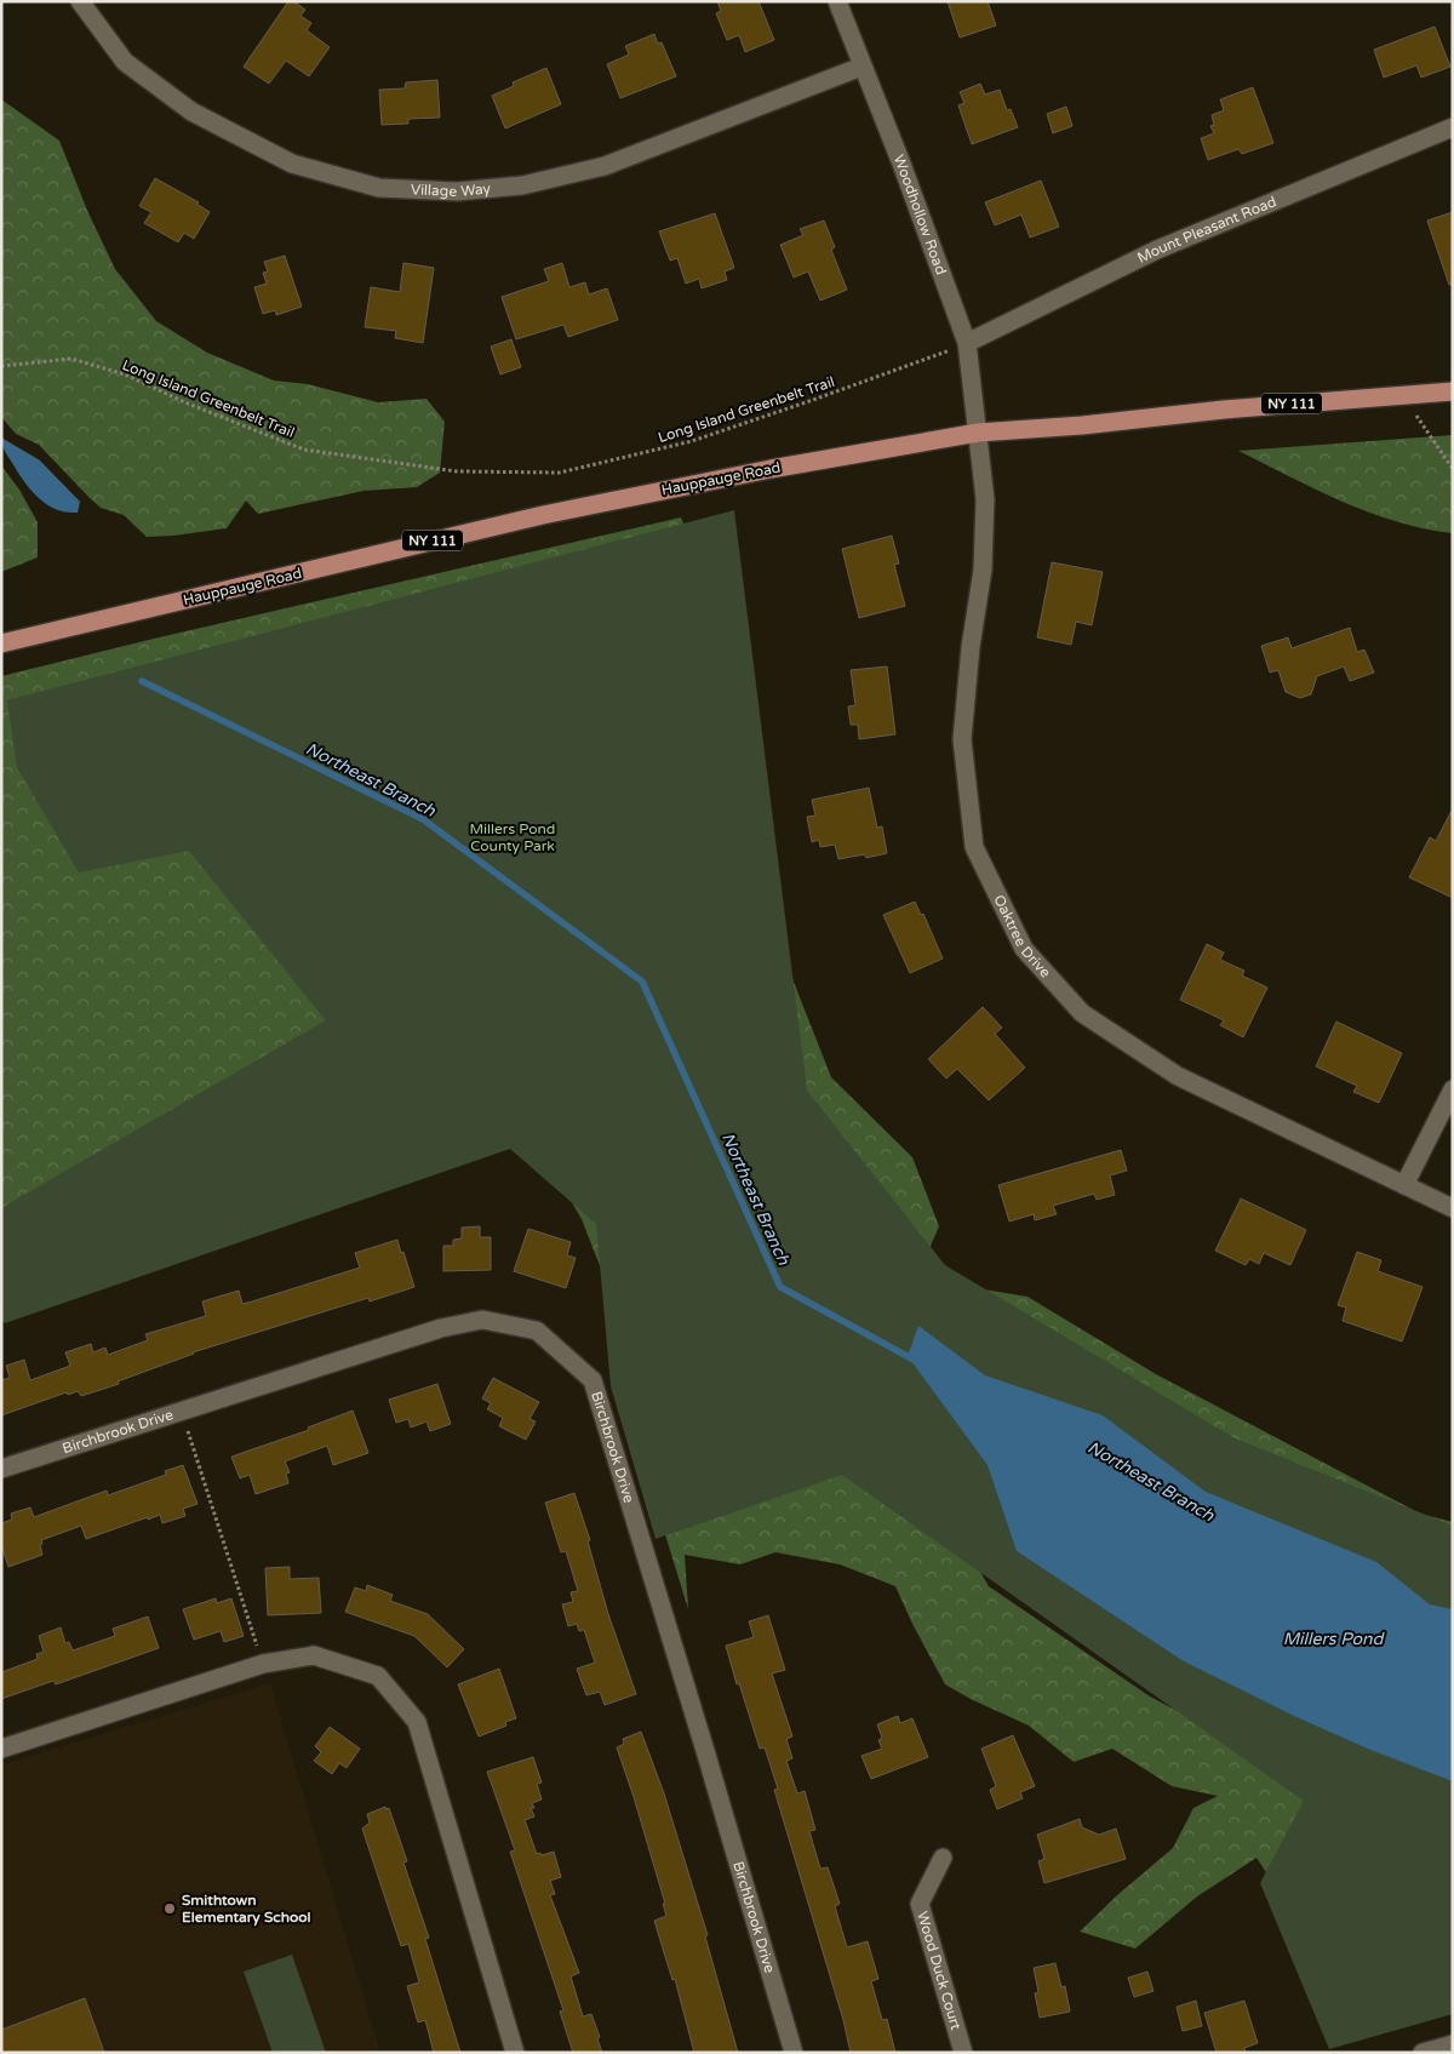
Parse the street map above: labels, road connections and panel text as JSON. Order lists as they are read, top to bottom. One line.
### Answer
{"streets":{"main road":["NY 111","Hauppauge Road"],"street":["Village Way","Woodhollow Road","Mount Pleasant Road","Oaktree Drive","Birchbrook Drive","Wood Duck Court"],"path":["Long Island Greenbelt Trail"]},"crossings":[["Village Way","Woodhollow Road"],["Woodhollow Road","Mount Pleasant Road"],["Woodhollow Road","Long Island Greenbelt Trail"],["Woodhollow Road","Hauppauge Road"],["Woodhollow Road","Oaktree Drive"],["Mount Pleasant Road","Long Island Greenbelt Trail"],["Hauppauge Road","Oaktree Drive"]],"water":["Northeast Branch","Millers Pond"],"parks":["Millers Pond County Park"],"places":["Smithtown Elementary School"]}
